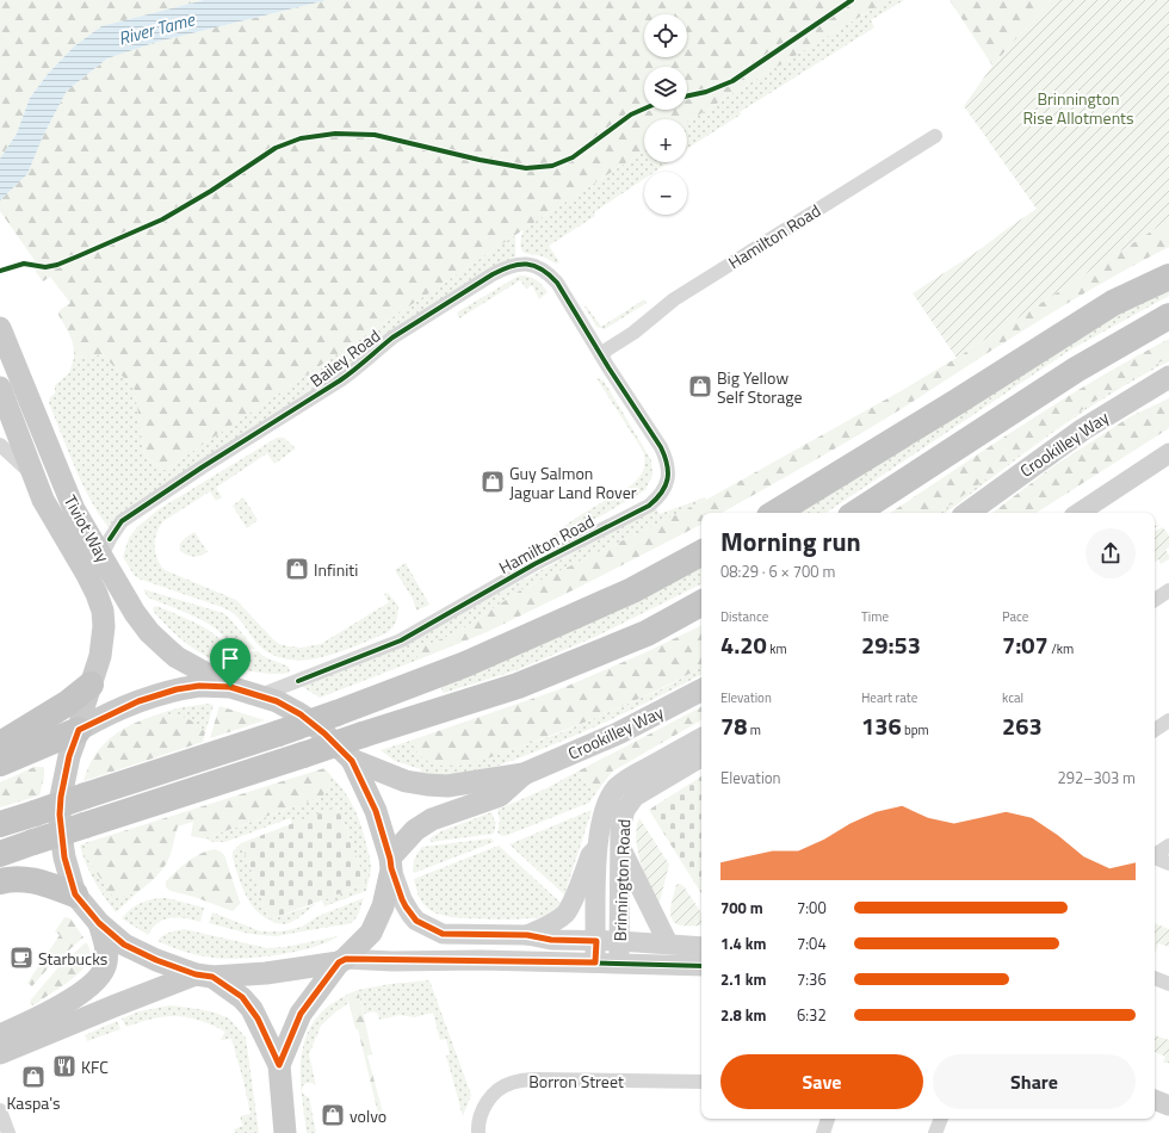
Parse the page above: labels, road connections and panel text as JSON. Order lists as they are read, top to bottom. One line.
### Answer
{"streets":{"main road":["Crookilley Way","Tiviot Way"],"street":["Hamilton Road","Bailey Road","Brinnington Road","Borron Street"]},"crossings":[["Hamilton Road","Bailey Road"],["Bailey Road","Tiviot Way"]],"water":["River Tame"],"parks":["Brinnington Rise Allotments"],"places":{"shop":["Big Yellow Self Storage","Guy Salmon Jaguar Land Rover","Infiniti","Kaspa's","volvo"],"cafe":["Starbucks"],"restaurant":["KFC"]},"page":{"map_buttons":["+","−"],"heading":["Morning run","08:29 · 6 × 700 m"],"stats":[["Distance","4.20 km"],["Time","29:53"],["Pace","7:07 /km"],["Elevation","78 m"],["Heart rate","136 bpm"],["kcal","263"]],"chart":["Elevation","292–303 m"],"list":[{"name":"700 m","note":"7:00"},{"name":"1.4 km","note":"7:04"},{"name":"2.1 km","note":"7:36"},{"name":"2.8 km","note":"6:32"}],"buttons":["Save","Share"]}}
